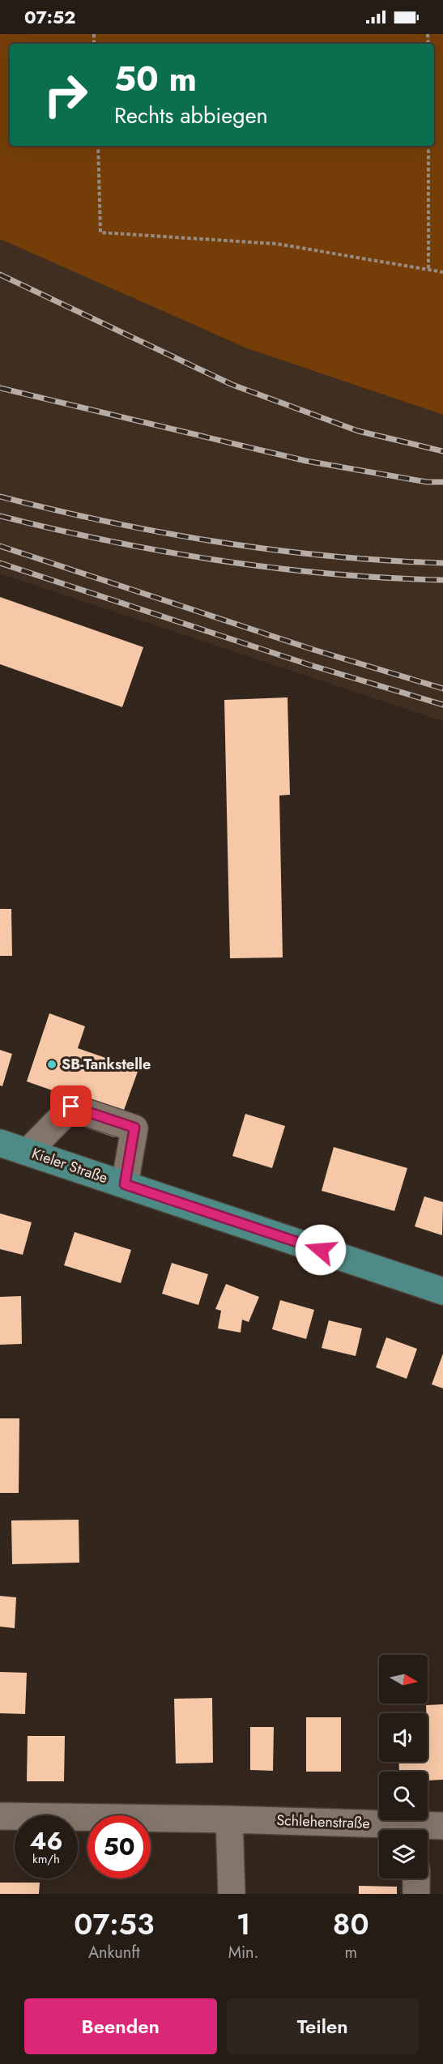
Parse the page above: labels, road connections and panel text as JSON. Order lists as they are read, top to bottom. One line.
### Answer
{"streets":{"main road":["Kieler Straße"],"street":["Schlehenstraße"]},"places":["SB-Tankstelle"],"north":"right","page":{"status":"07:52","turn":["50 m","Rechts abbiegen"],"speed":"46 km/h","limit":"50","eta":["07:53","Ankunft","1","Min.","80","m"],"buttons":["Beenden","Teilen"]}}
